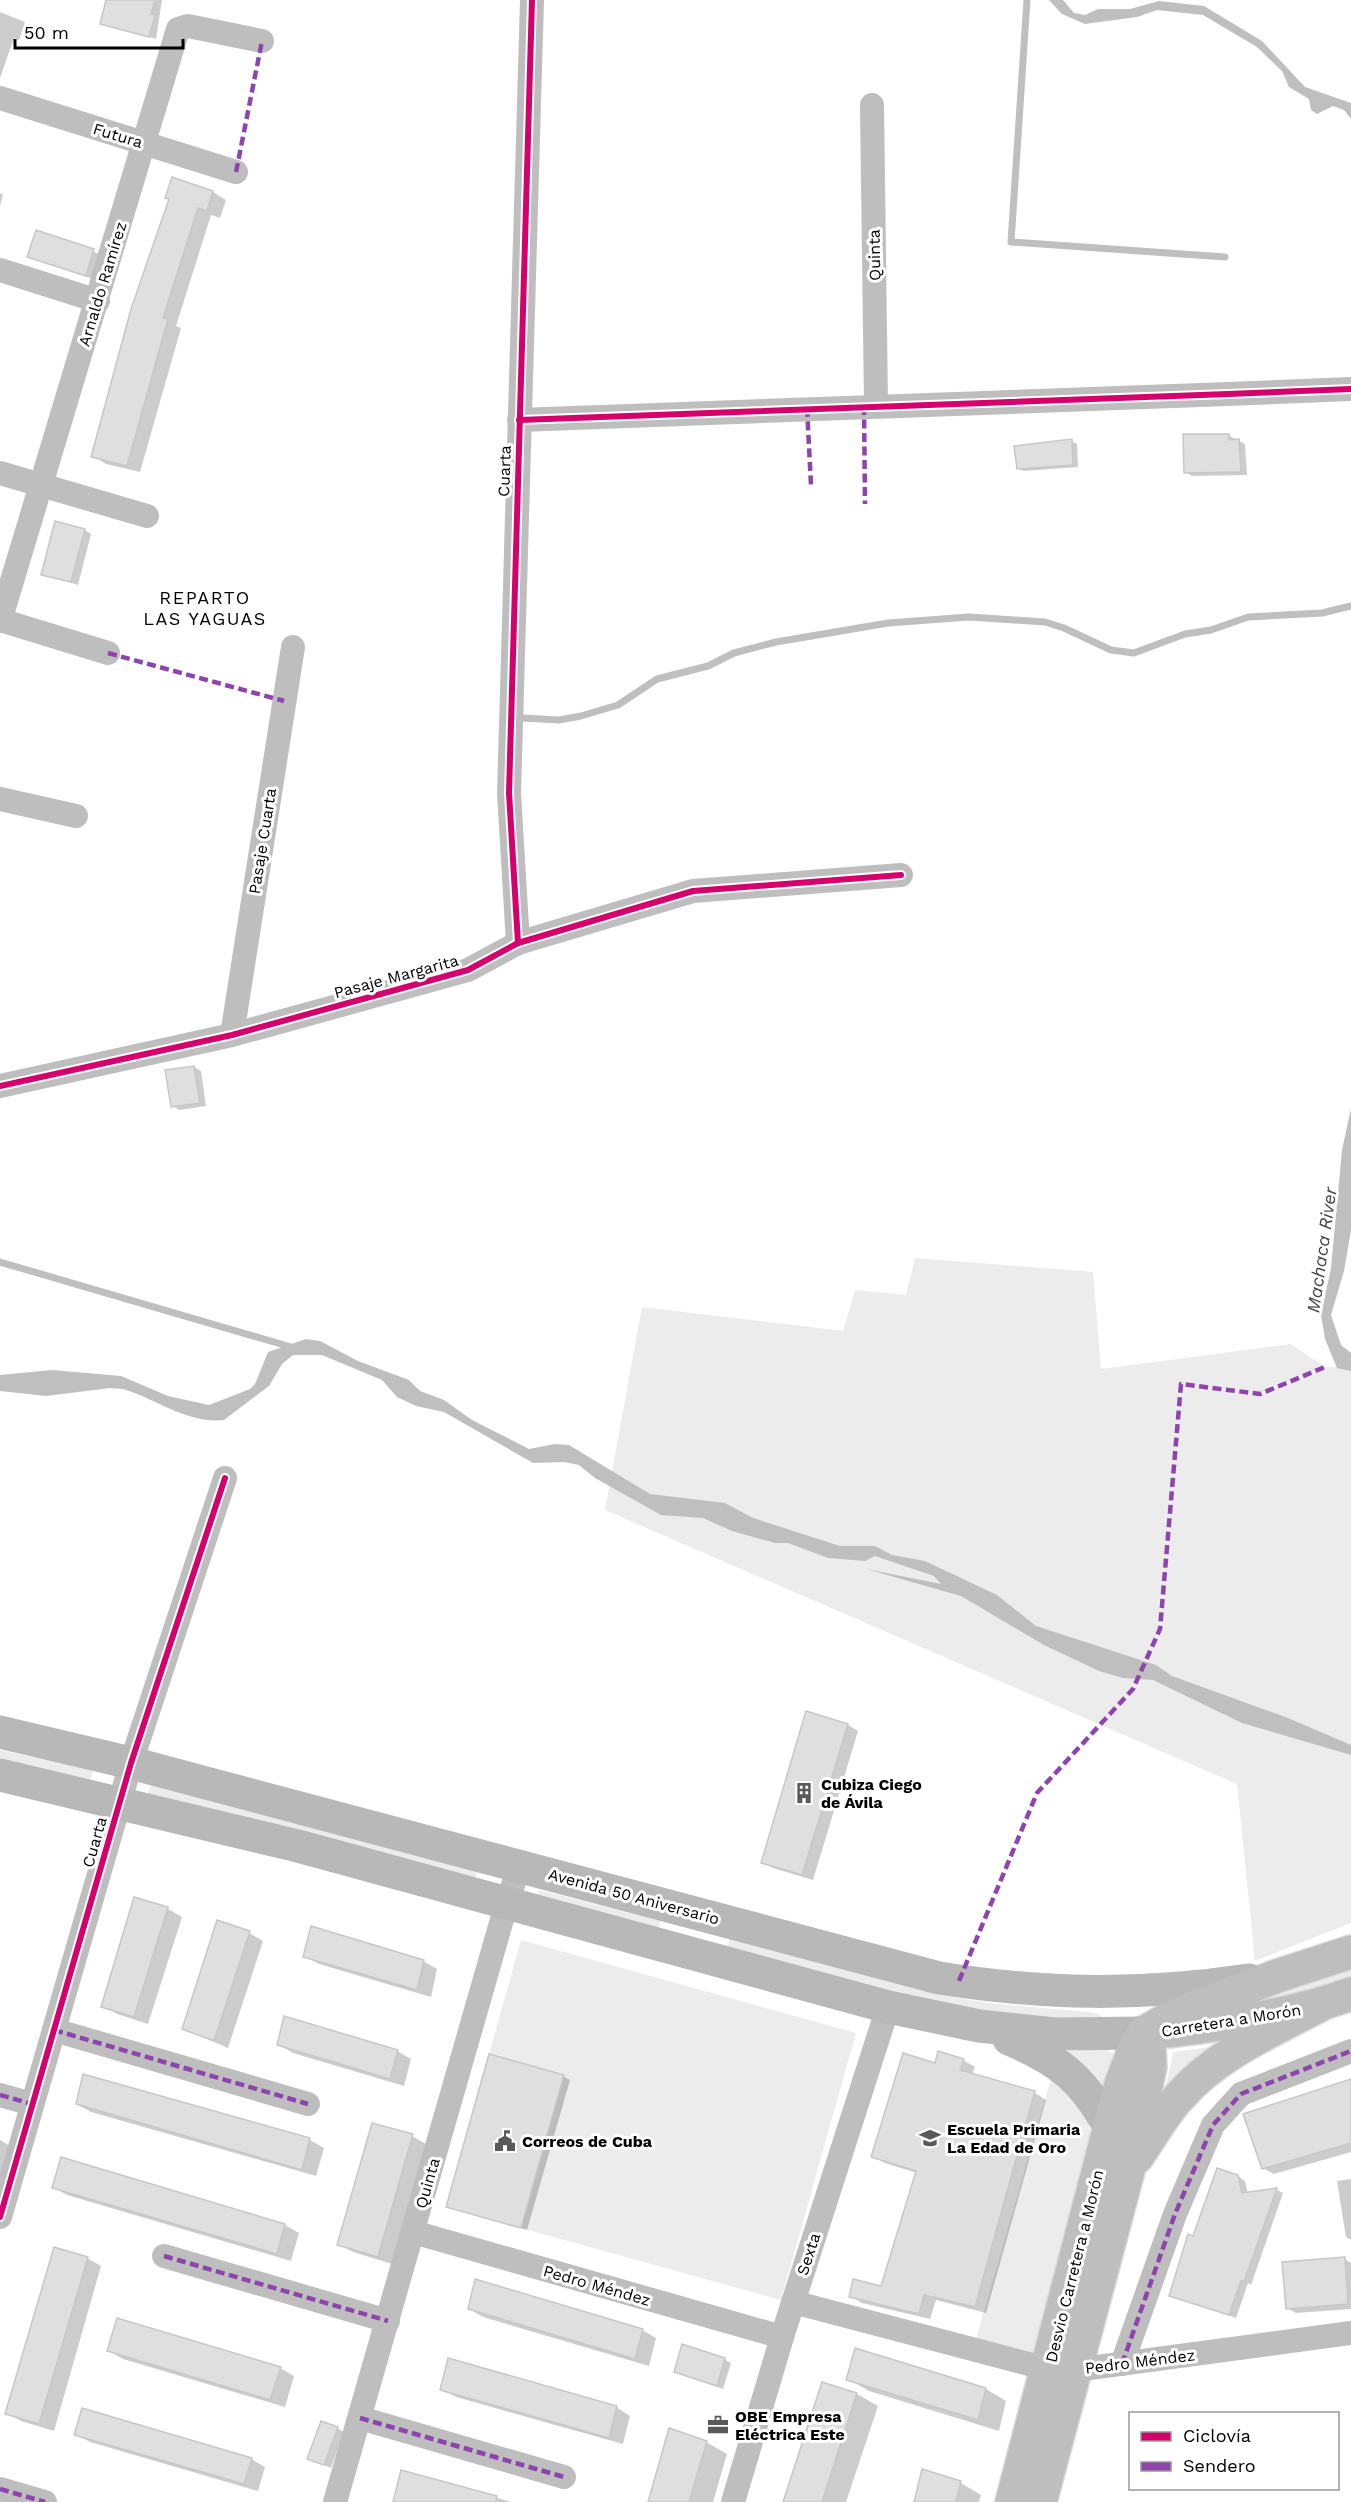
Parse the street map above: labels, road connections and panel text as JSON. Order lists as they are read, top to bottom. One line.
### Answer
{"streets":{"main road":["Avenida 50 Aniversario","Carretera a Morón","Desvio Carretera a Morón"],"street":["Futura","Quinta","Arnaldo Ramírez","Cuarta","Pasaje Cuarta","Pasaje Margarita","Sexta","Pedro Méndez"]},"crossings":[["Futura","Arnaldo Ramírez"],["Quinta","Avenida 50 Aniversario"],["Quinta","Pedro Méndez"],["Cuarta","Pasaje Margarita"],["Cuarta","Avenida 50 Aniversario"],["Pasaje Cuarta","Pasaje Margarita"],["Carretera a Morón","Desvio Carretera a Morón"],["Sexta","Pedro Méndez"],["Desvio Carretera a Morón","Pedro Méndez"]],"districts":["REPARTO LAS YAGUAS"],"water":["Machaca River"],"places":{"building":["Cubiza Ciego de Ávila"],"school or university":["Escuela Primaria La Edad de Oro"],"public building":["Correos de Cuba"],"office":["OBE Empresa Eléctrica Este"]},"legend":["Ciclovía","Sendero"],"scale_bar":"50 m"}
